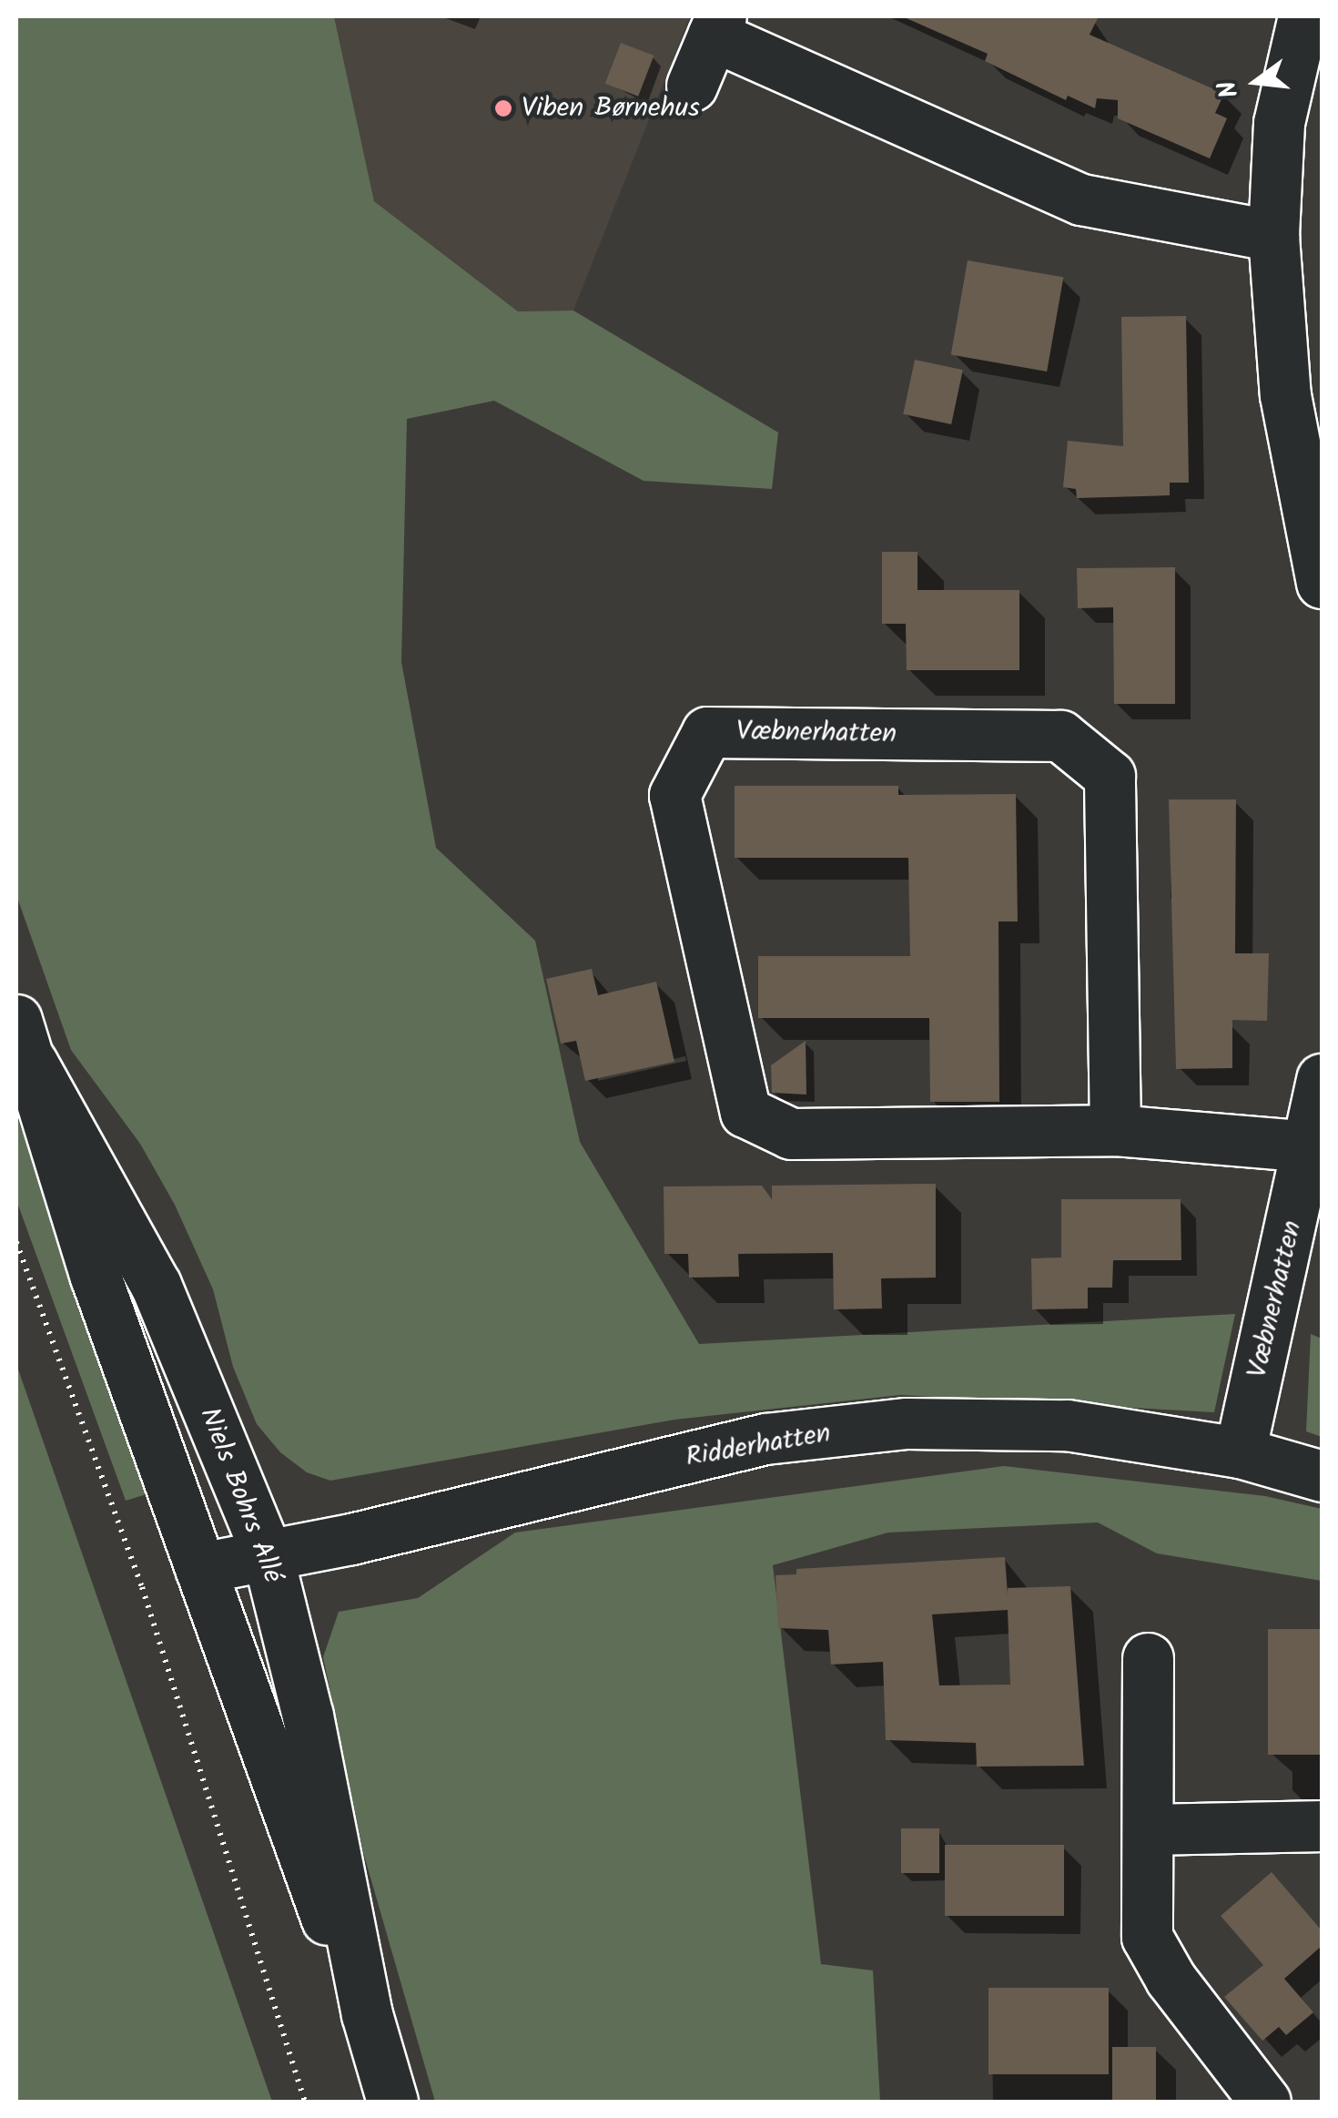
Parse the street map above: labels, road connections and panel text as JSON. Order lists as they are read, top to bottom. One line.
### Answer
{"streets":{"street":["Væbnerhatten","Ridderhatten","Niels Bohrs Allé"]},"crossings":[["Væbnerhatten","Ridderhatten"],["Ridderhatten","Niels Bohrs Allé"]],"places":["Viben Børnehus"],"north":"left"}
